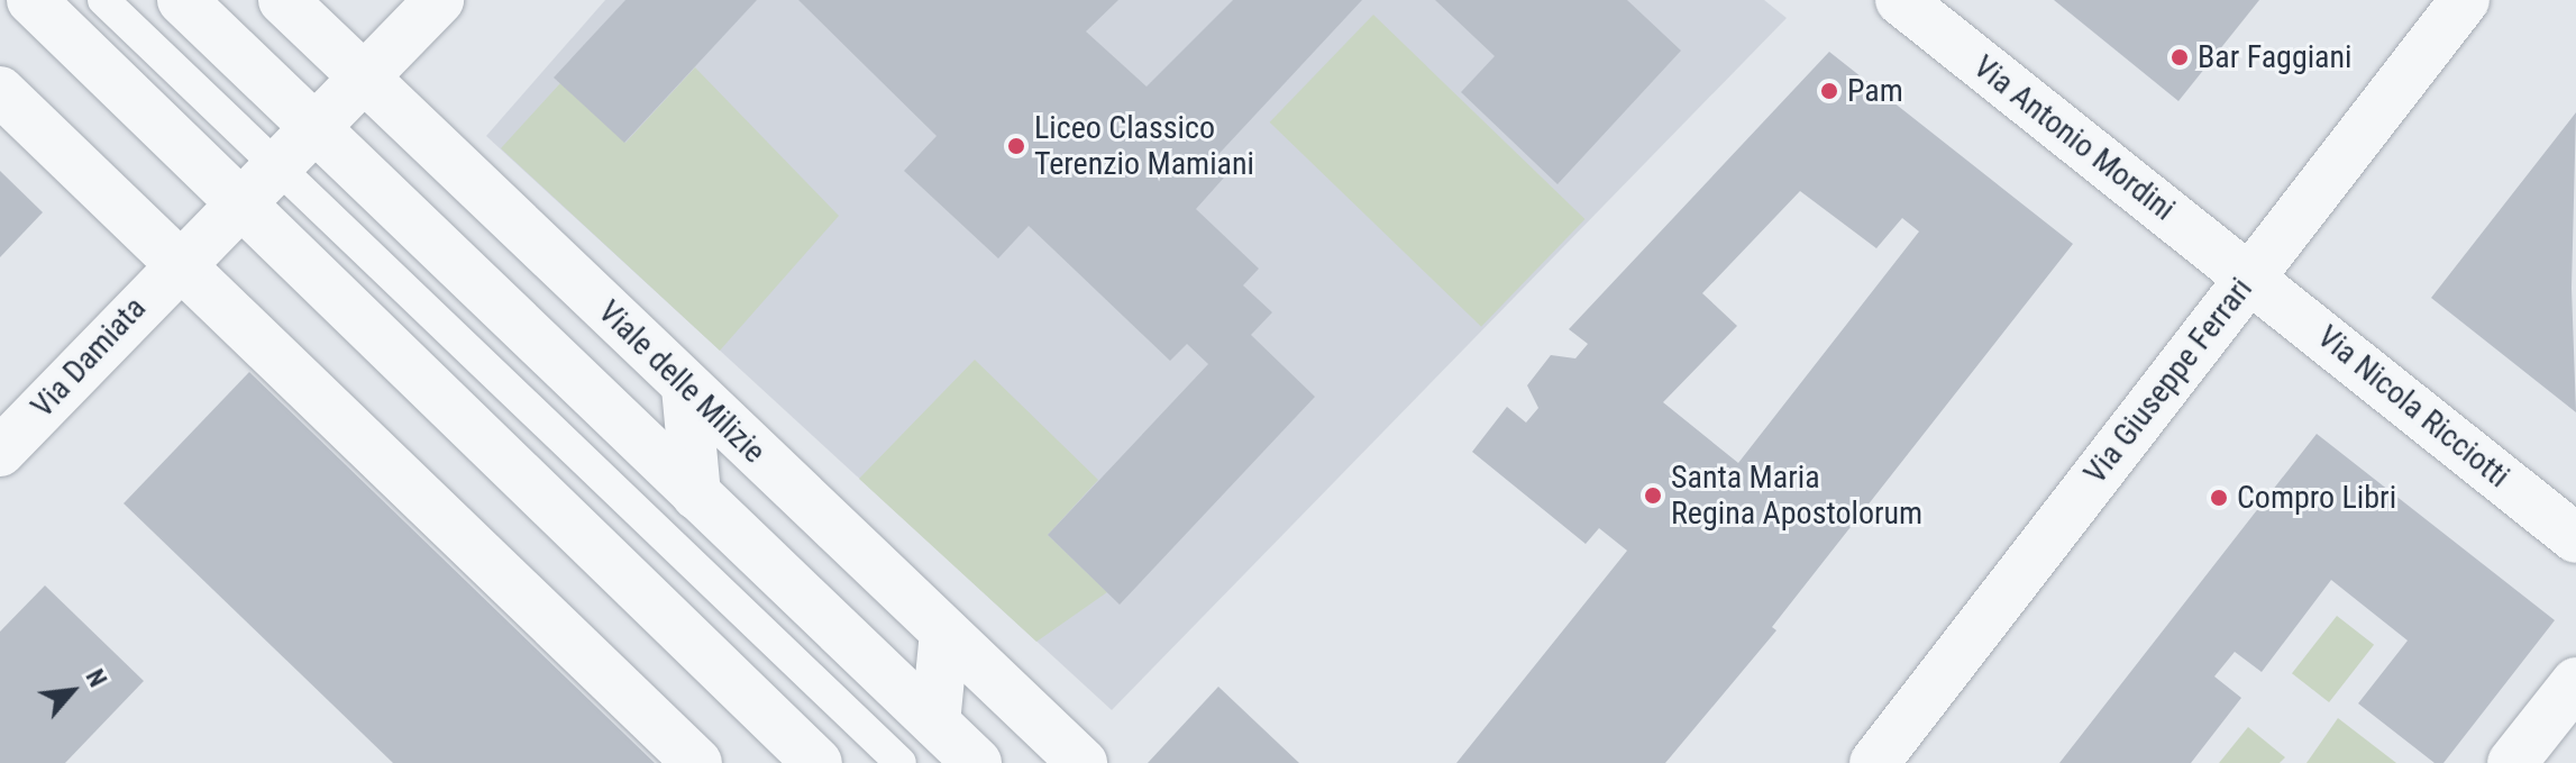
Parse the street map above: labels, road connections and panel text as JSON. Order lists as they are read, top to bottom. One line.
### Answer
{"streets":{"street":["Via Antonio Mordini","Via Damiata","Via Giuseppe Ferrari","Viale delle Milizie","Via Nicola Ricciotti"]},"crossings":[["Via Antonio Mordini","Via Giuseppe Ferrari"],["Via Antonio Mordini","Via Nicola Ricciotti"],["Via Damiata","Viale delle Milizie"],["Via Giuseppe Ferrari","Via Nicola Ricciotti"]],"places":["Bar Faggiani","Pam","Liceo Classico Terenzio Mamiani","Santa Maria Regina Apostolorum","Compro Libri"],"north":"top right"}
